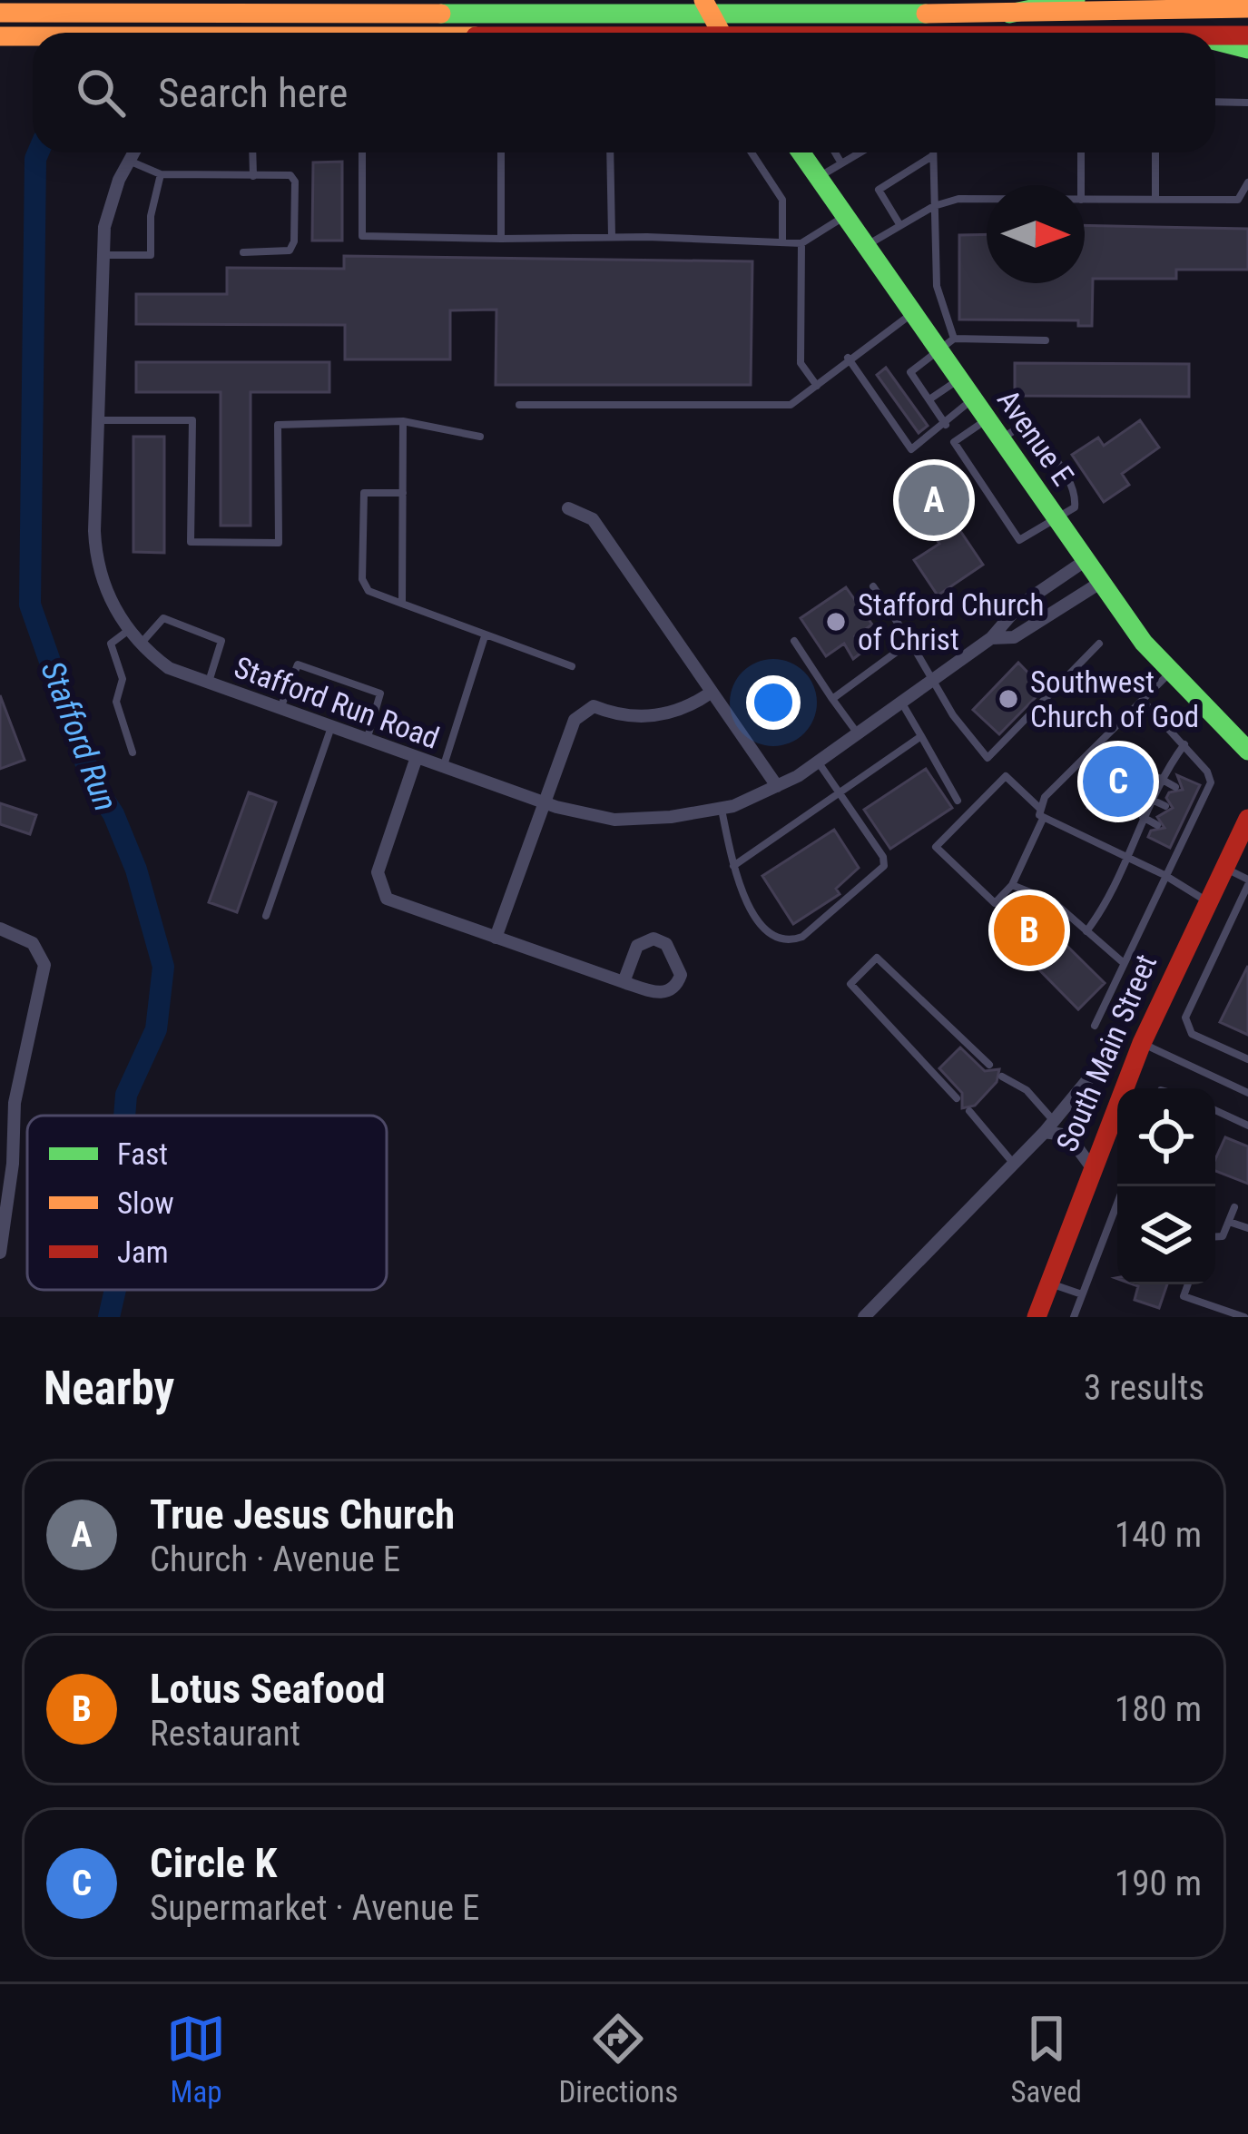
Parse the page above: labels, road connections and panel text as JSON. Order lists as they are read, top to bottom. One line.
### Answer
{"streets":{"main road":["Avenue E","South Main Street"],"street":["Stafford Run Road"]},"crossings":[["Avenue E","Stafford Run Road"]],"water":["Stafford Run"],"places":["Stafford Church of Christ","Southwest Church of God"],"legend":["Fast","Slow","Jam"],"north":"right","page":{"search":"Search here","pins":["A","C","B"],"heading":["Nearby","3 results"],"list":[{"mark":"A","name":"True Jesus Church","note":"Church · Avenue E","value":"140 m"},{"mark":"B","name":"Lotus Seafood","note":"Restaurant","value":"180 m"},{"mark":"C","name":"Circle K","note":"Supermarket · Avenue E","value":"190 m"}],"nav":["Map","Directions","Saved"]}}
